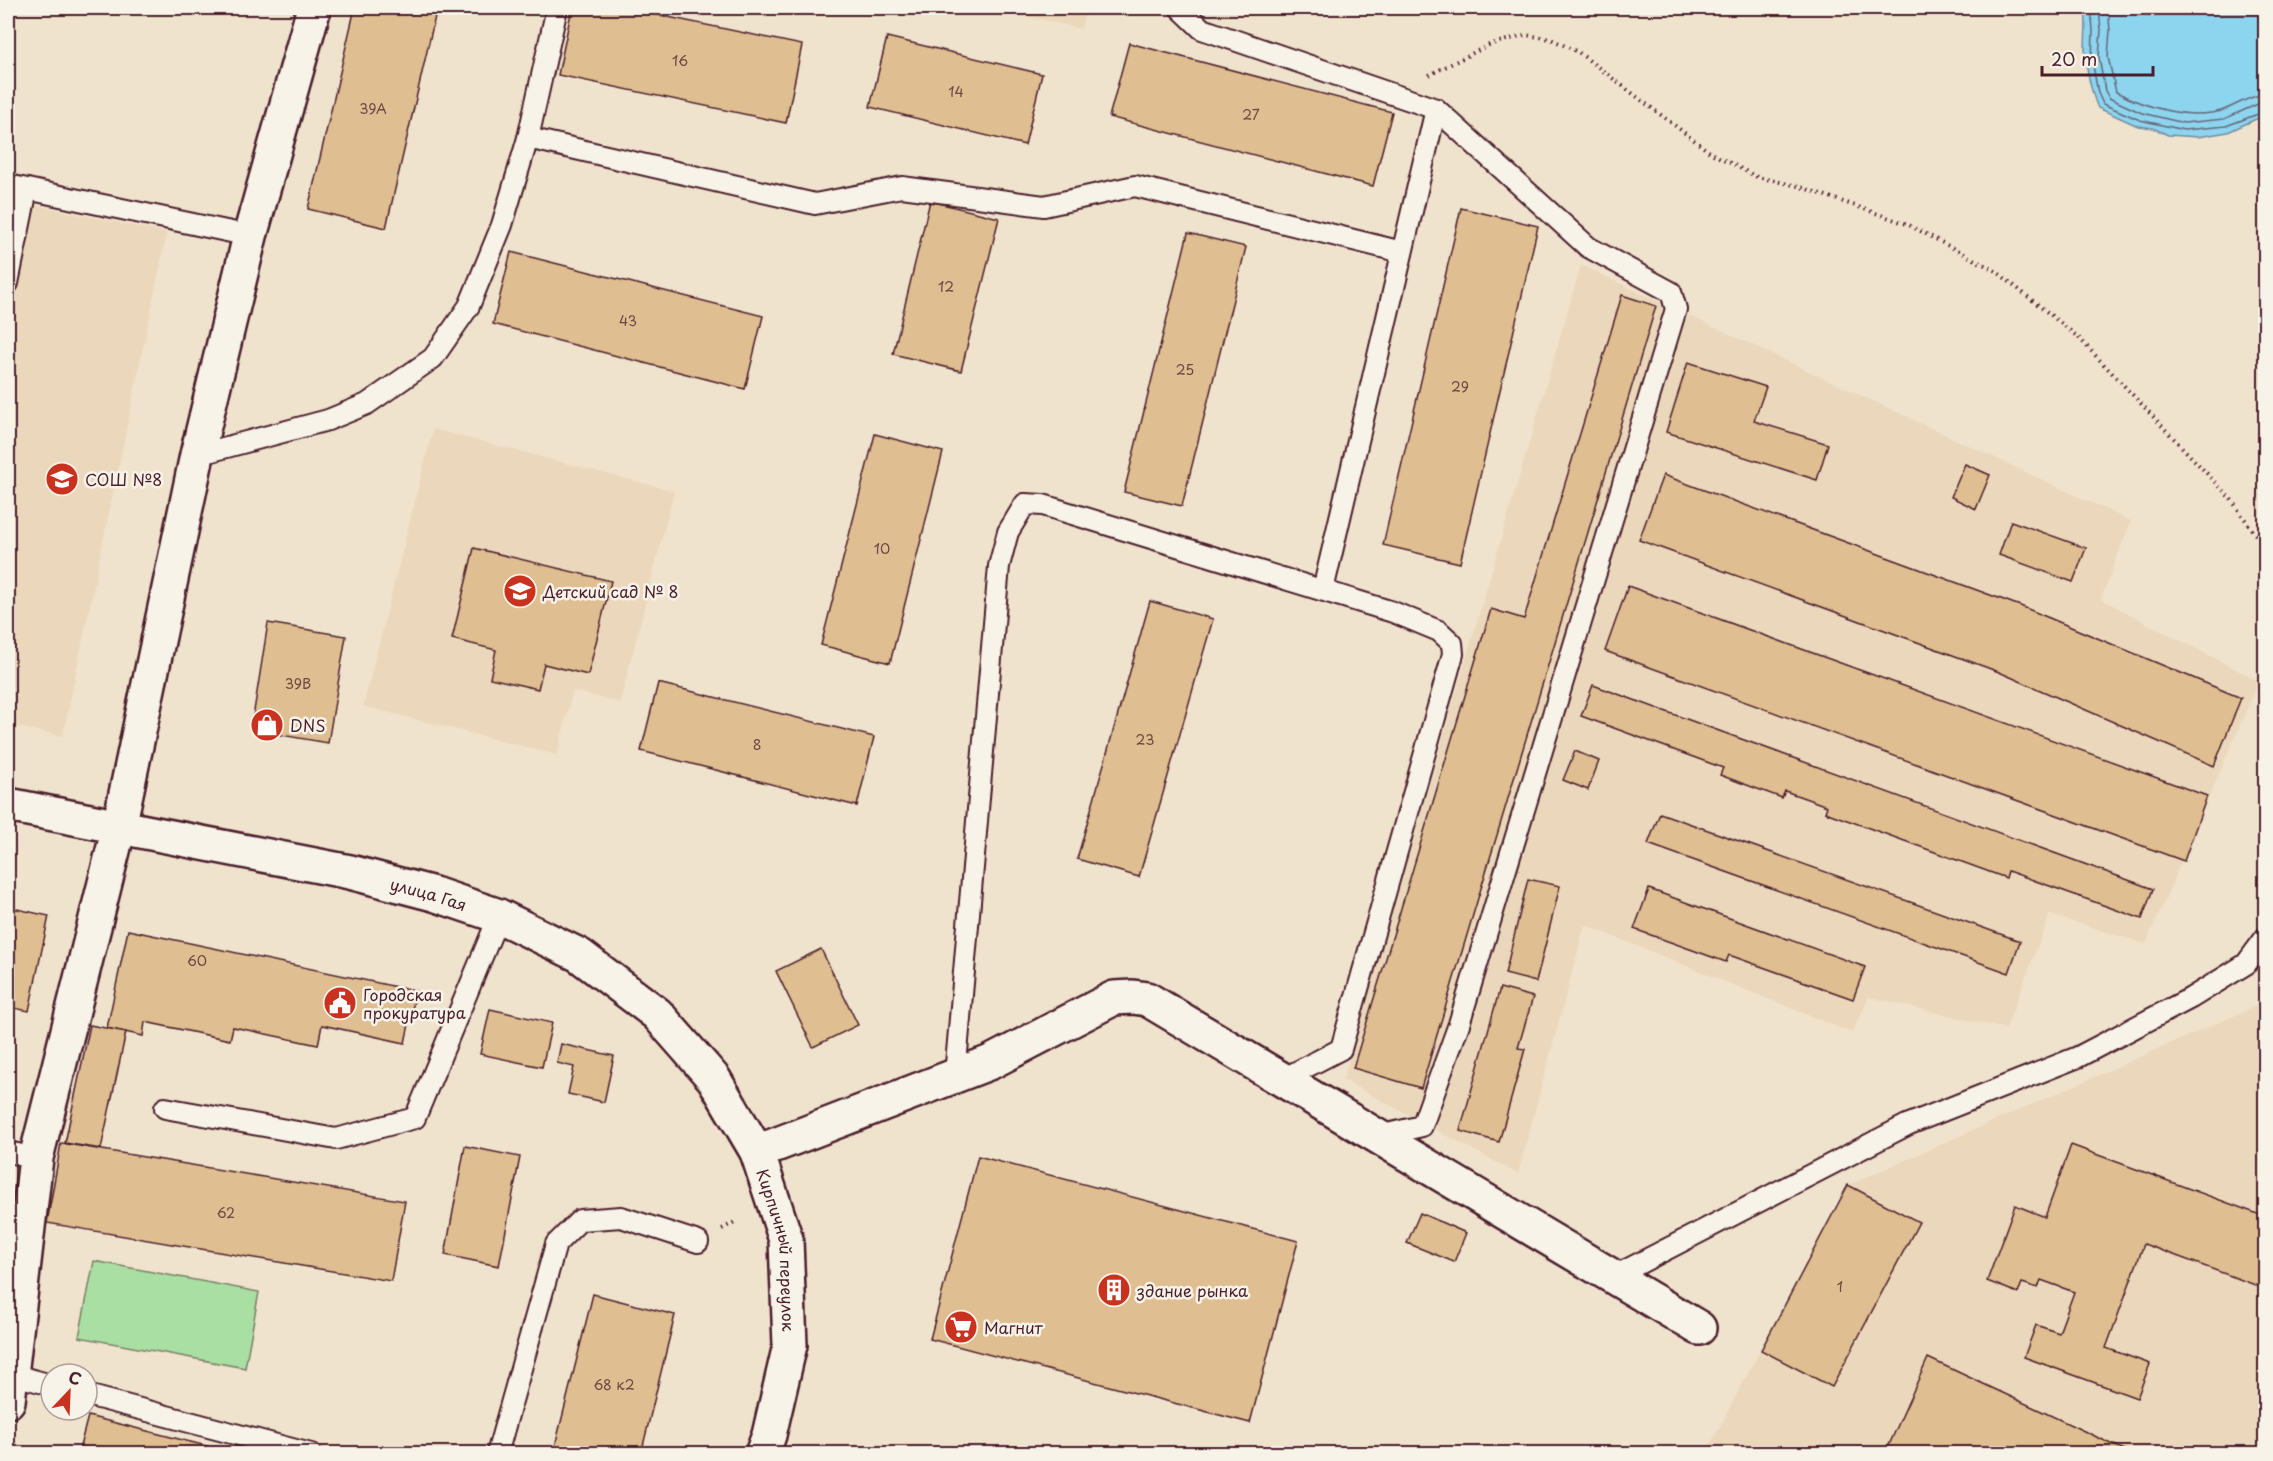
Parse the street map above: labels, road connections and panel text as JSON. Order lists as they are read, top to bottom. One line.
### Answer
{"streets":{"street":["улица Гая","Кирпичный переулок"]},"crossings":[["улица Гая","Кирпичный переулок"]],"places":{"school or university":["СОШ №8","Детский сад № 8"],"shop":["DNS"],"public building":["Городская прокуратура"],"building":["здание рынка"],"supermarket":["Магнит"]},"house_numbers":["16","14","39А","27","12","43","25","29","10","39В","23","8","60","62","1","68 к2"],"scale_bar":"20 m","north":"top right"}
